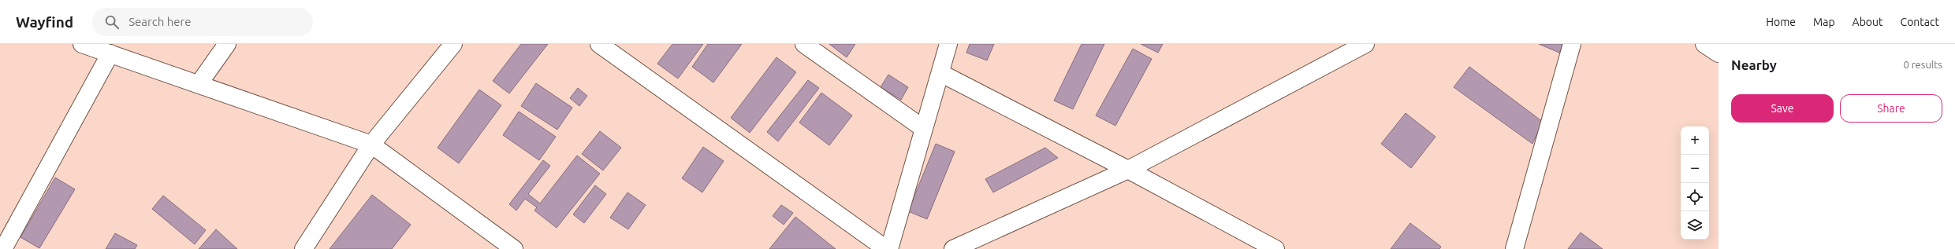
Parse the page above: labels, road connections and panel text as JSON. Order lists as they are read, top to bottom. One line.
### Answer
{"page":{"header":"Wayfind","search":"Search here","nav":["Home","Map","About","Contact"],"heading":["Nearby","0 results"],"buttons":["Save","Share"],"map_buttons":["+","−"]}}
